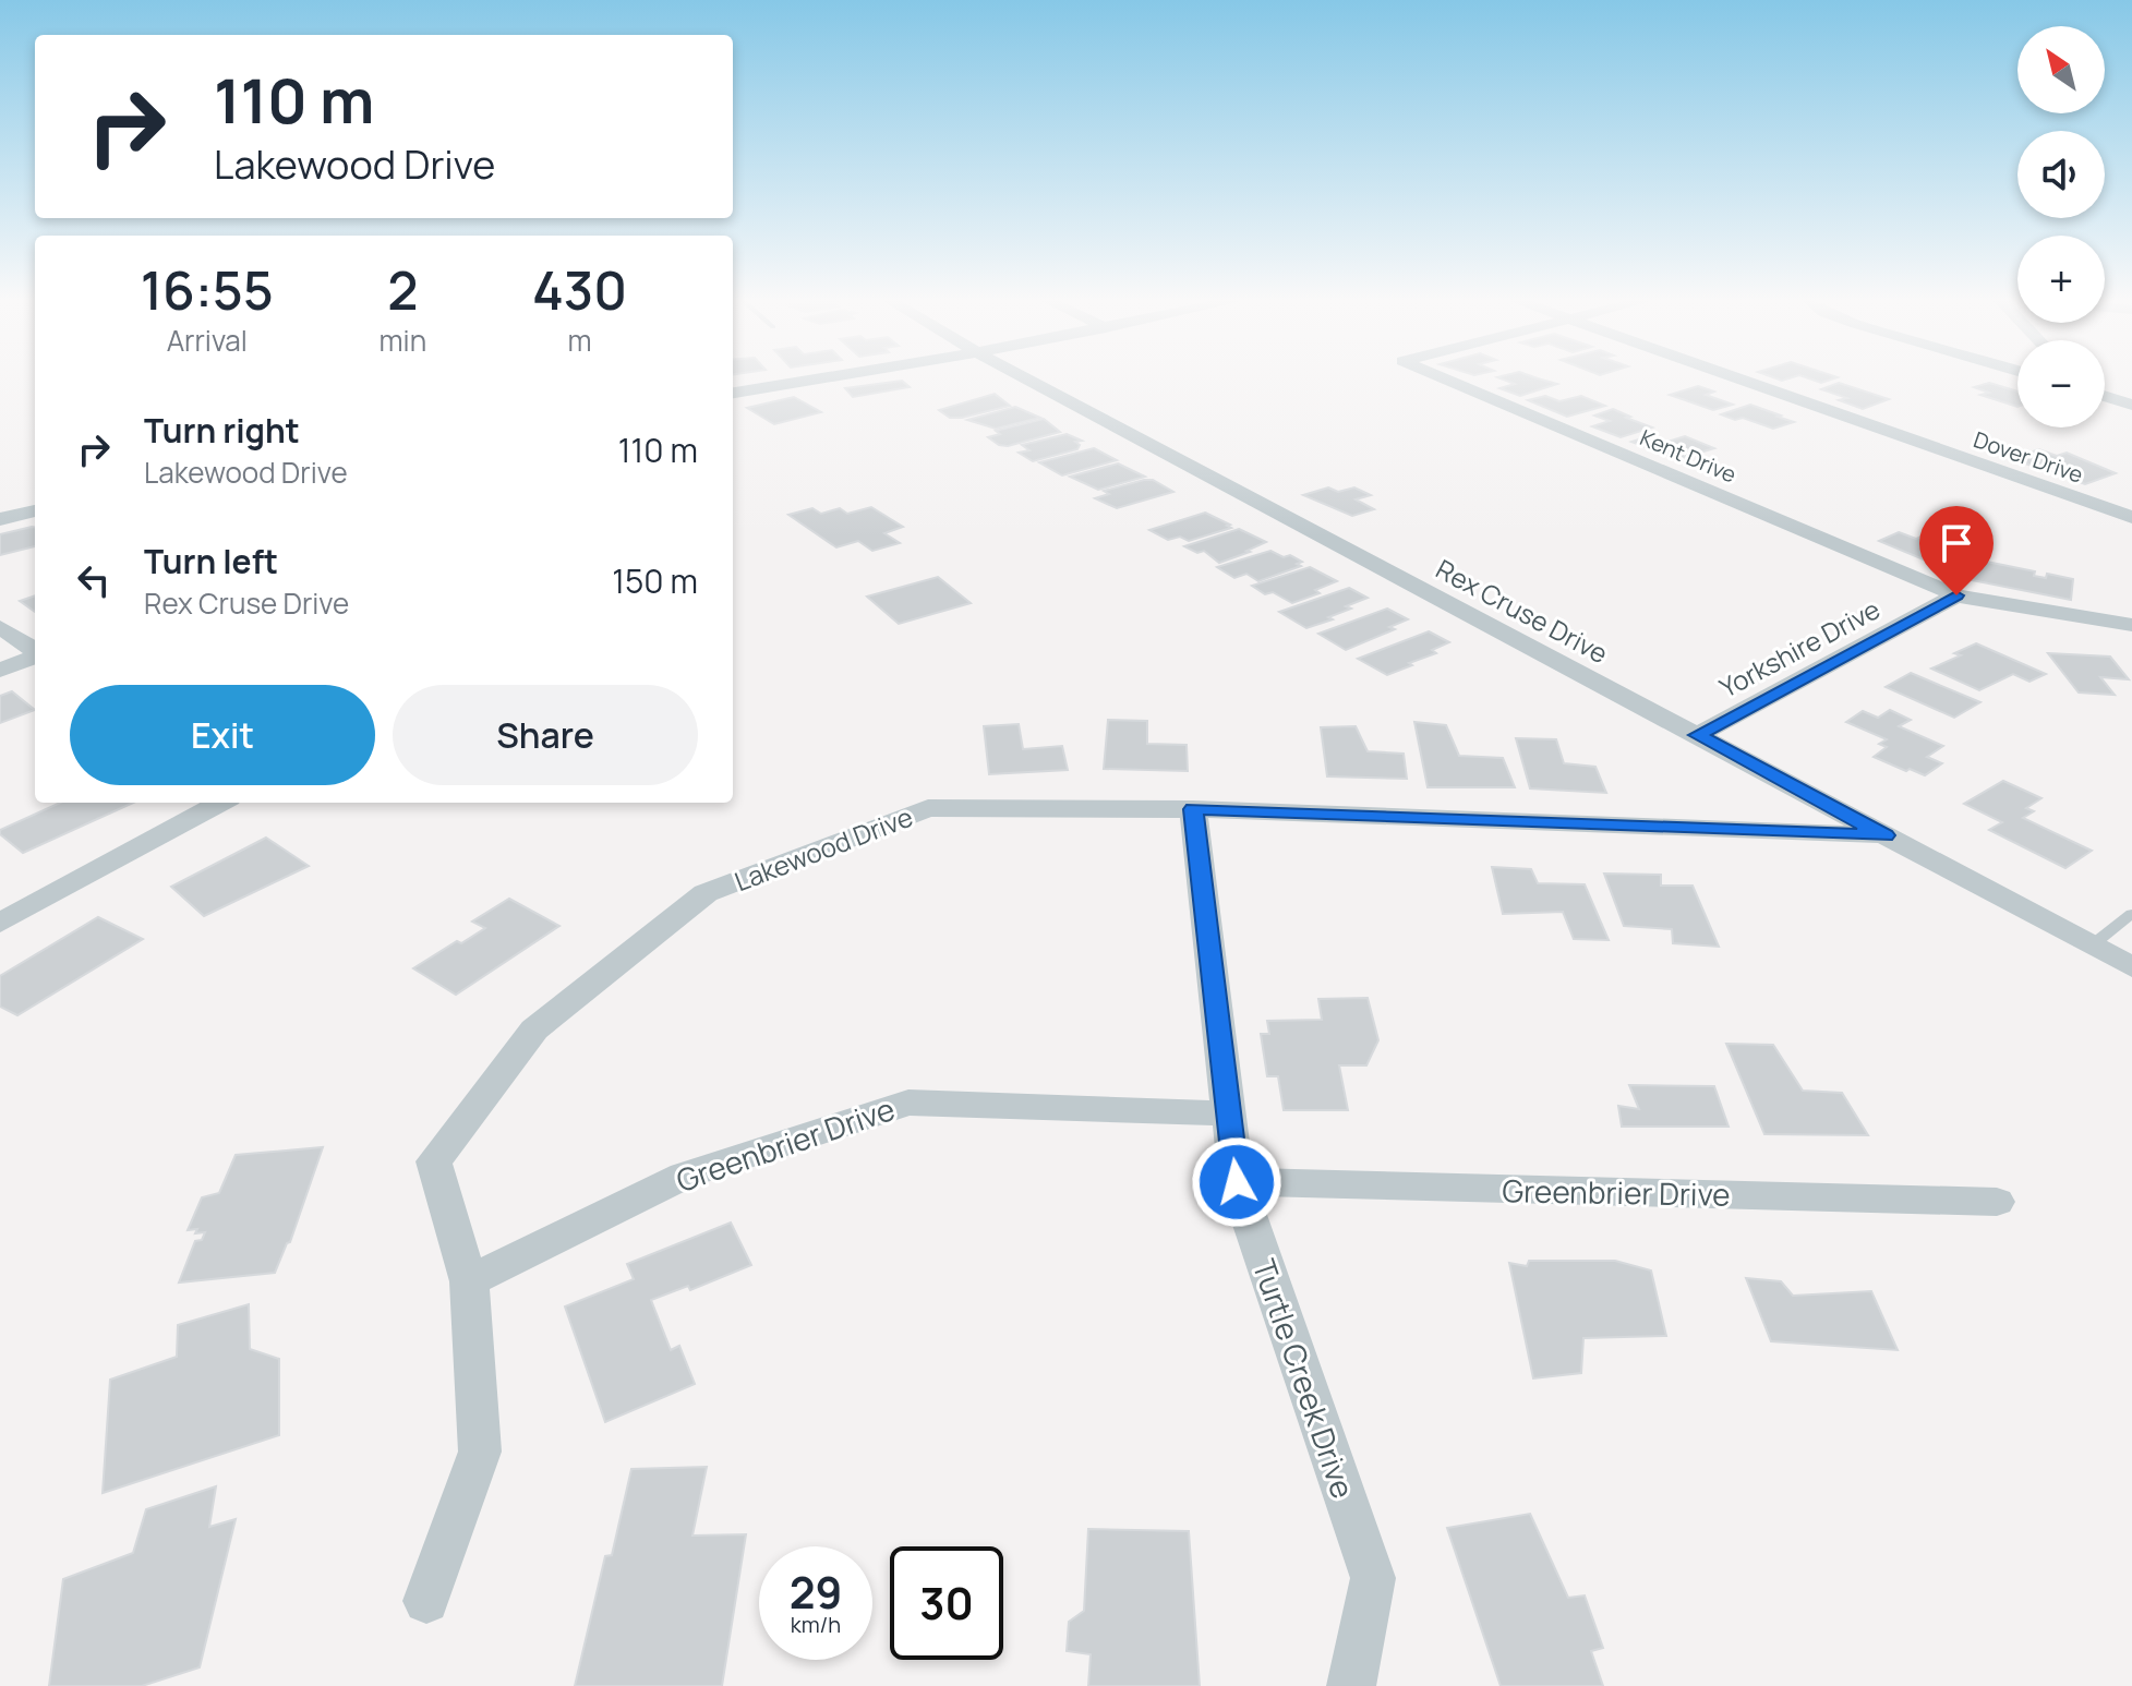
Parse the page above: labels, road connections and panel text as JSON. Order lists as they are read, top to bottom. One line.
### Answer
{"streets":{"street":["Kent Drive","Dover Drive","Rex Cruse Drive","Yorkshire Drive","Lakewood Drive","Greenbrier Drive","Turtle Creek Drive"]},"crossings":[["Kent Drive","Yorkshire Drive"],["Rex Cruse Drive","Yorkshire Drive"],["Rex Cruse Drive","Lakewood Drive"],["Lakewood Drive","Greenbrier Drive"],["Lakewood Drive","Turtle Creek Drive"],["Greenbrier Drive","Turtle Creek Drive"]],"north":"top left","page":{"map_buttons":["+","−"],"turn":["110 m","Lakewood Drive"],"eta":["16:55","Arrival","2","min","430","m"],"list":[{"name":"Turn right","note":"Lakewood Drive","value":"110 m"},{"name":"Turn left","note":"Rex Cruse Drive","value":"150 m"}],"buttons":["Exit","Share"],"speed":"29 km/h","limit":"30"}}
